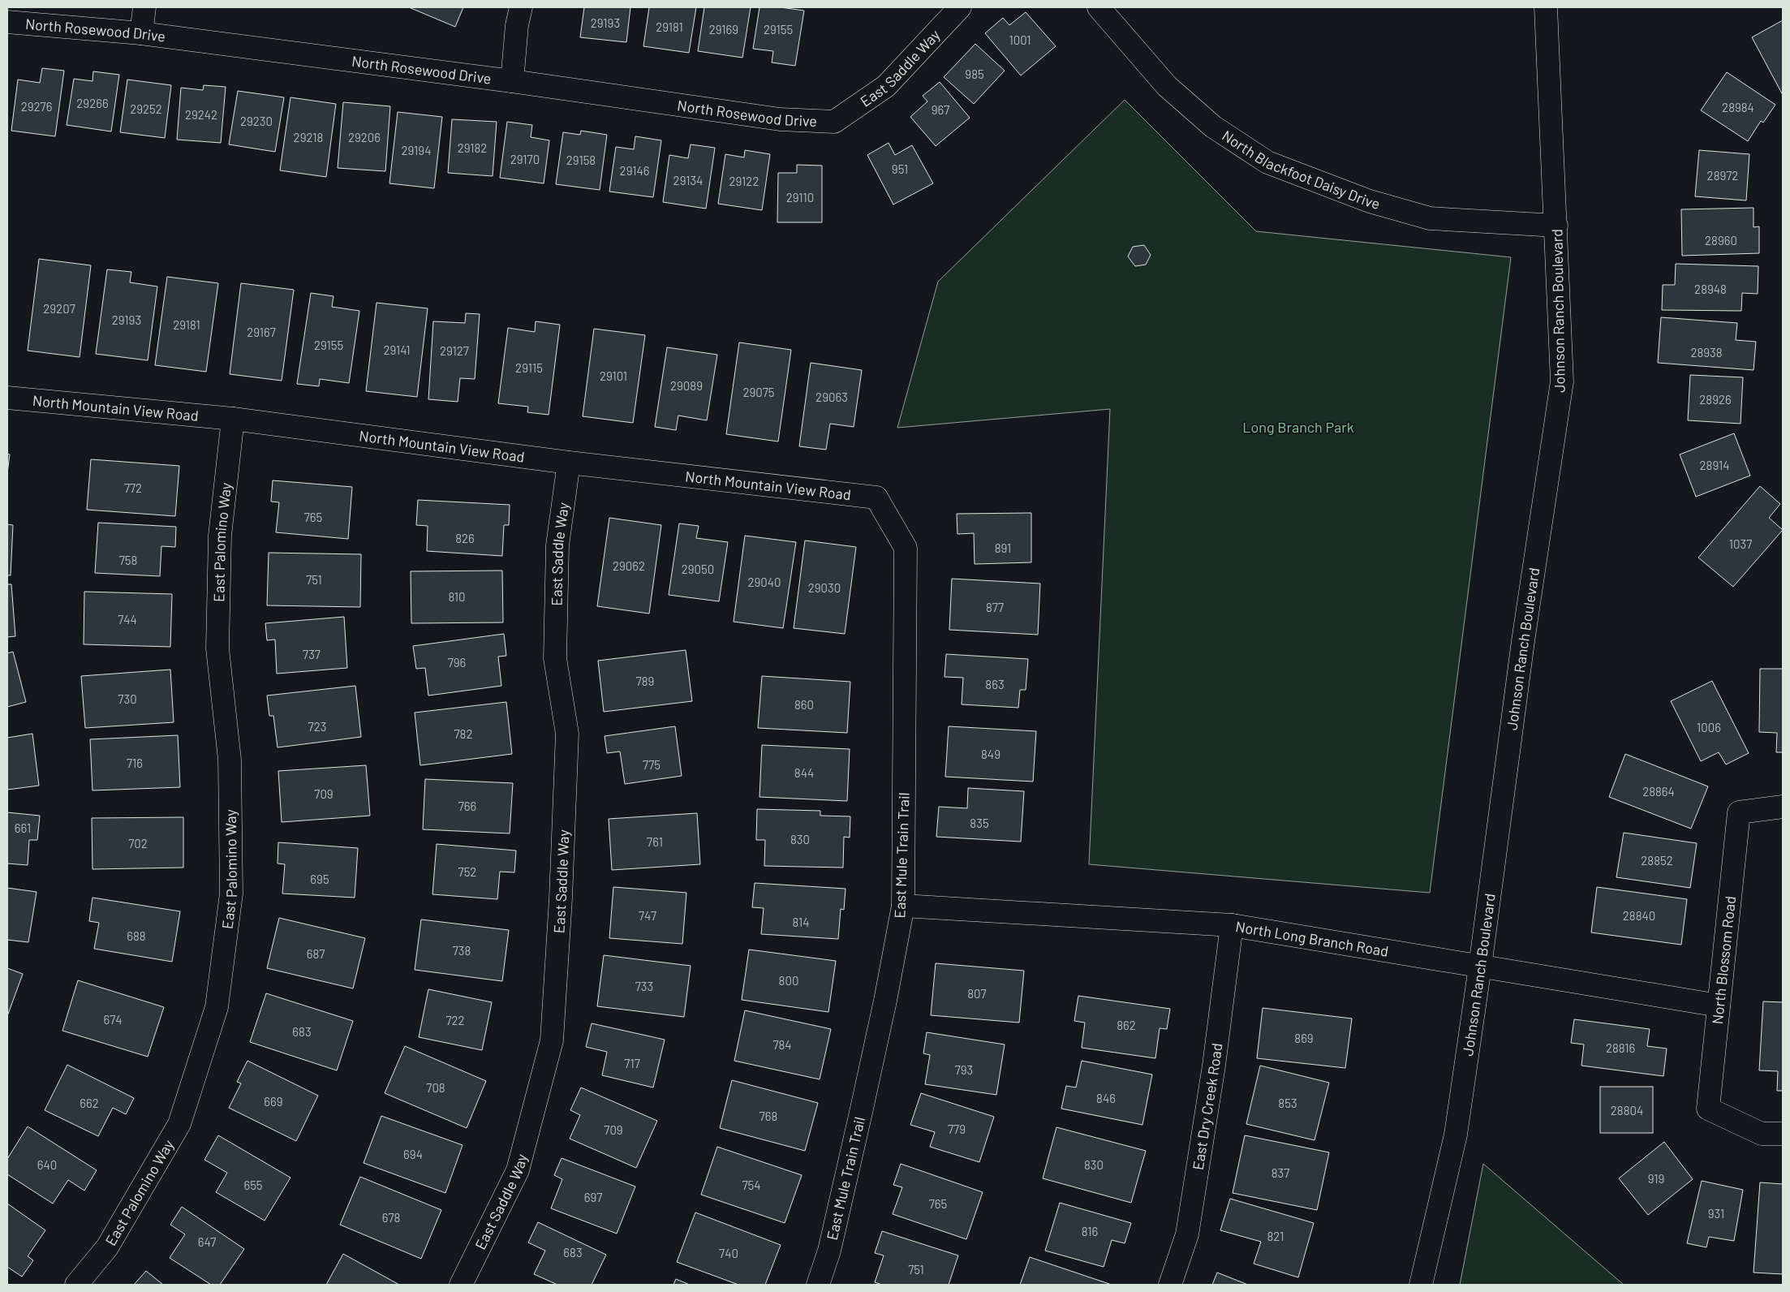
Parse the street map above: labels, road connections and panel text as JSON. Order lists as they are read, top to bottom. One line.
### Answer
{"streets":{"street":["North Rosewood Drive","East Saddle Way","North Blackfoot Daisy Drive","Johnson Ranch Boulevard","North Mountain View Road","East Palomino Way","East Mule Train Trail","North Long Branch Road","North Blossom Road","East Dry Creek Road"]},"crossings":[["North Rosewood Drive","East Saddle Way"],["East Saddle Way","North Mountain View Road"],["North Blackfoot Daisy Drive","Johnson Ranch Boulevard"],["Johnson Ranch Boulevard","North Long Branch Road"],["North Mountain View Road","East Palomino Way"],["North Mountain View Road","East Mule Train Trail"],["East Mule Train Trail","North Long Branch Road"],["North Long Branch Road","North Blossom Road"],["North Long Branch Road","East Dry Creek Road"]],"parks":["Long Branch Park"],"house_numbers":["29193","29181","29169","29155","1001","985","29266","29276","28984","29252","967","29242","29230","29218","29206","29182","29194","29170","29158","951","29146","28972","29134","29122","29110","28960","28948","29207","29193","29181","29167","29155","29141","29127","28938","29115","29101","29089","29075","29063","28926","28914","772","765","826","1037","891","758","29062","29050","751","29040","29030","810","877","744","737","796","789","863","730","860","723","1006","782","849","716","775","844","28864","709","766","835","661","830","761","702","28852","752","695","747","28840","814","688","738","687","800","733","807","674","722","862","683","869","784","28816","717","793","708","846","669","662","853","28804","768","779","709","694","640","830","837","919","655","754","697","765","931","678","816","821","647","683","740","751"]}
